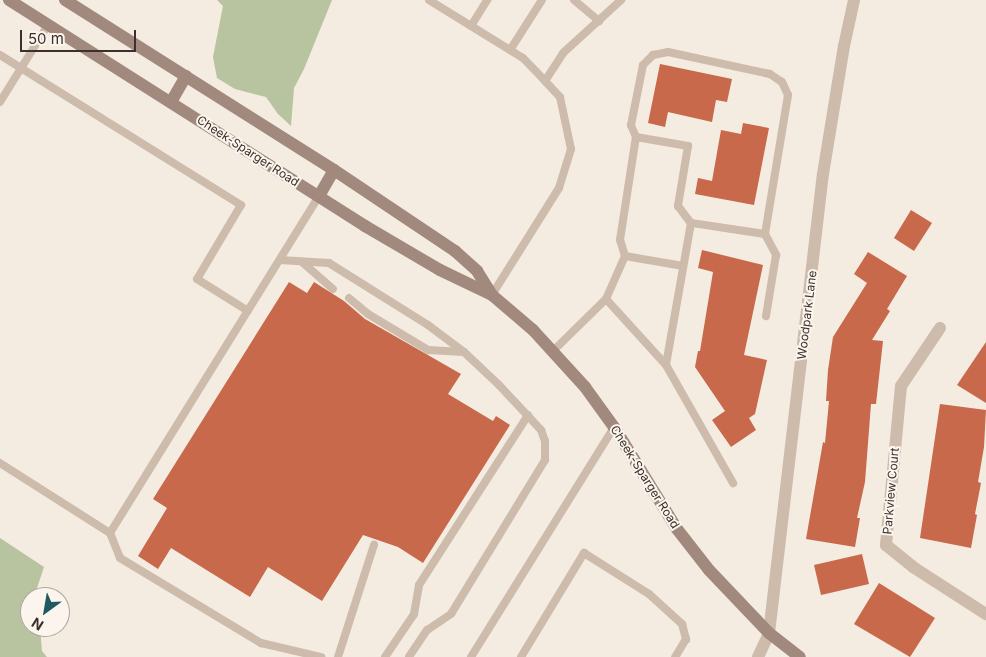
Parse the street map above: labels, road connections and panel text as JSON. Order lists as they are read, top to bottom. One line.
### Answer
{"streets":{"main road":["Cheek-Sparger Road"],"street":["Woodpark Lane","Parkview Court"]},"crossings":[["Cheek-Sparger Road","Woodpark Lane"]],"scale_bar":"50 m","north":"bottom left"}
